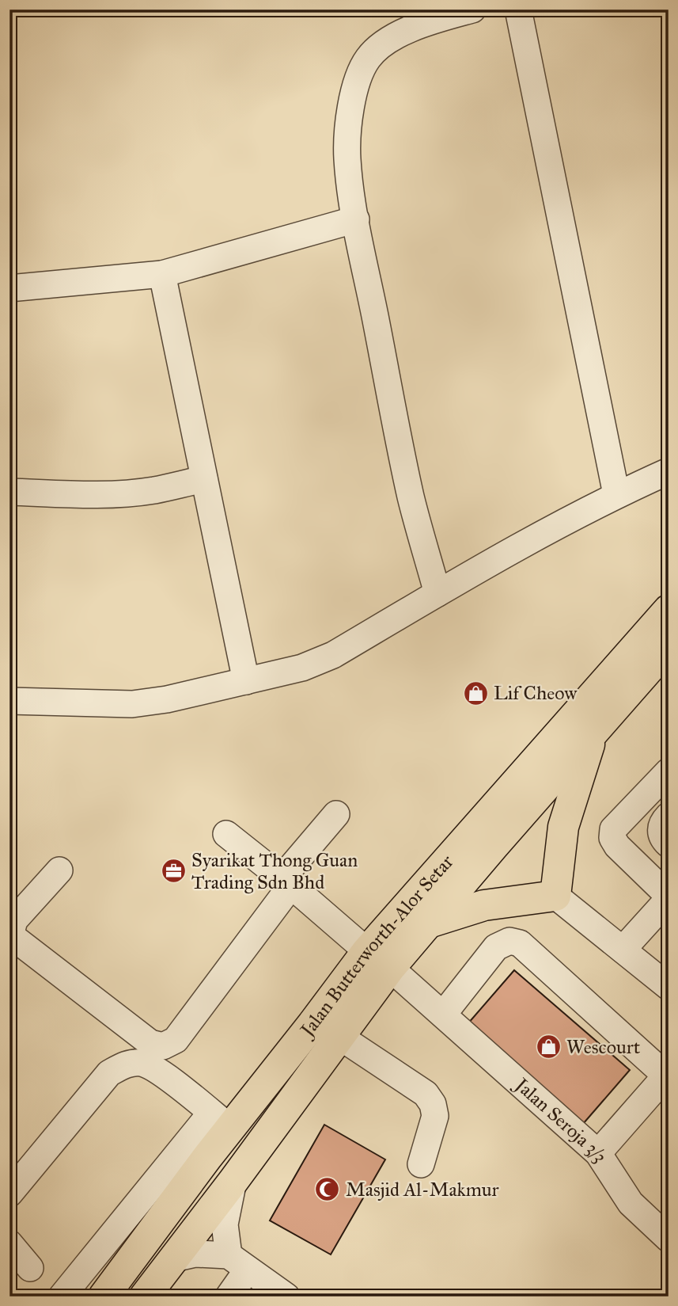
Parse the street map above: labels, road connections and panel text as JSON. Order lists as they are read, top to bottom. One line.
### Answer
{"streets":{"main road":["Jalan Butterworth-Alor Setar"],"street":["Jalan Seroja 3/3"]},"crossings":[["Jalan Butterworth-Alor Setar","Jalan Seroja 3/3"]],"places":{"shop":["Lif Cheow","Wescourt"],"office":["Syarikat Thong Guan Trading Sdn Bhd"],"mosque":["Masjid Al-Makmur"]}}
